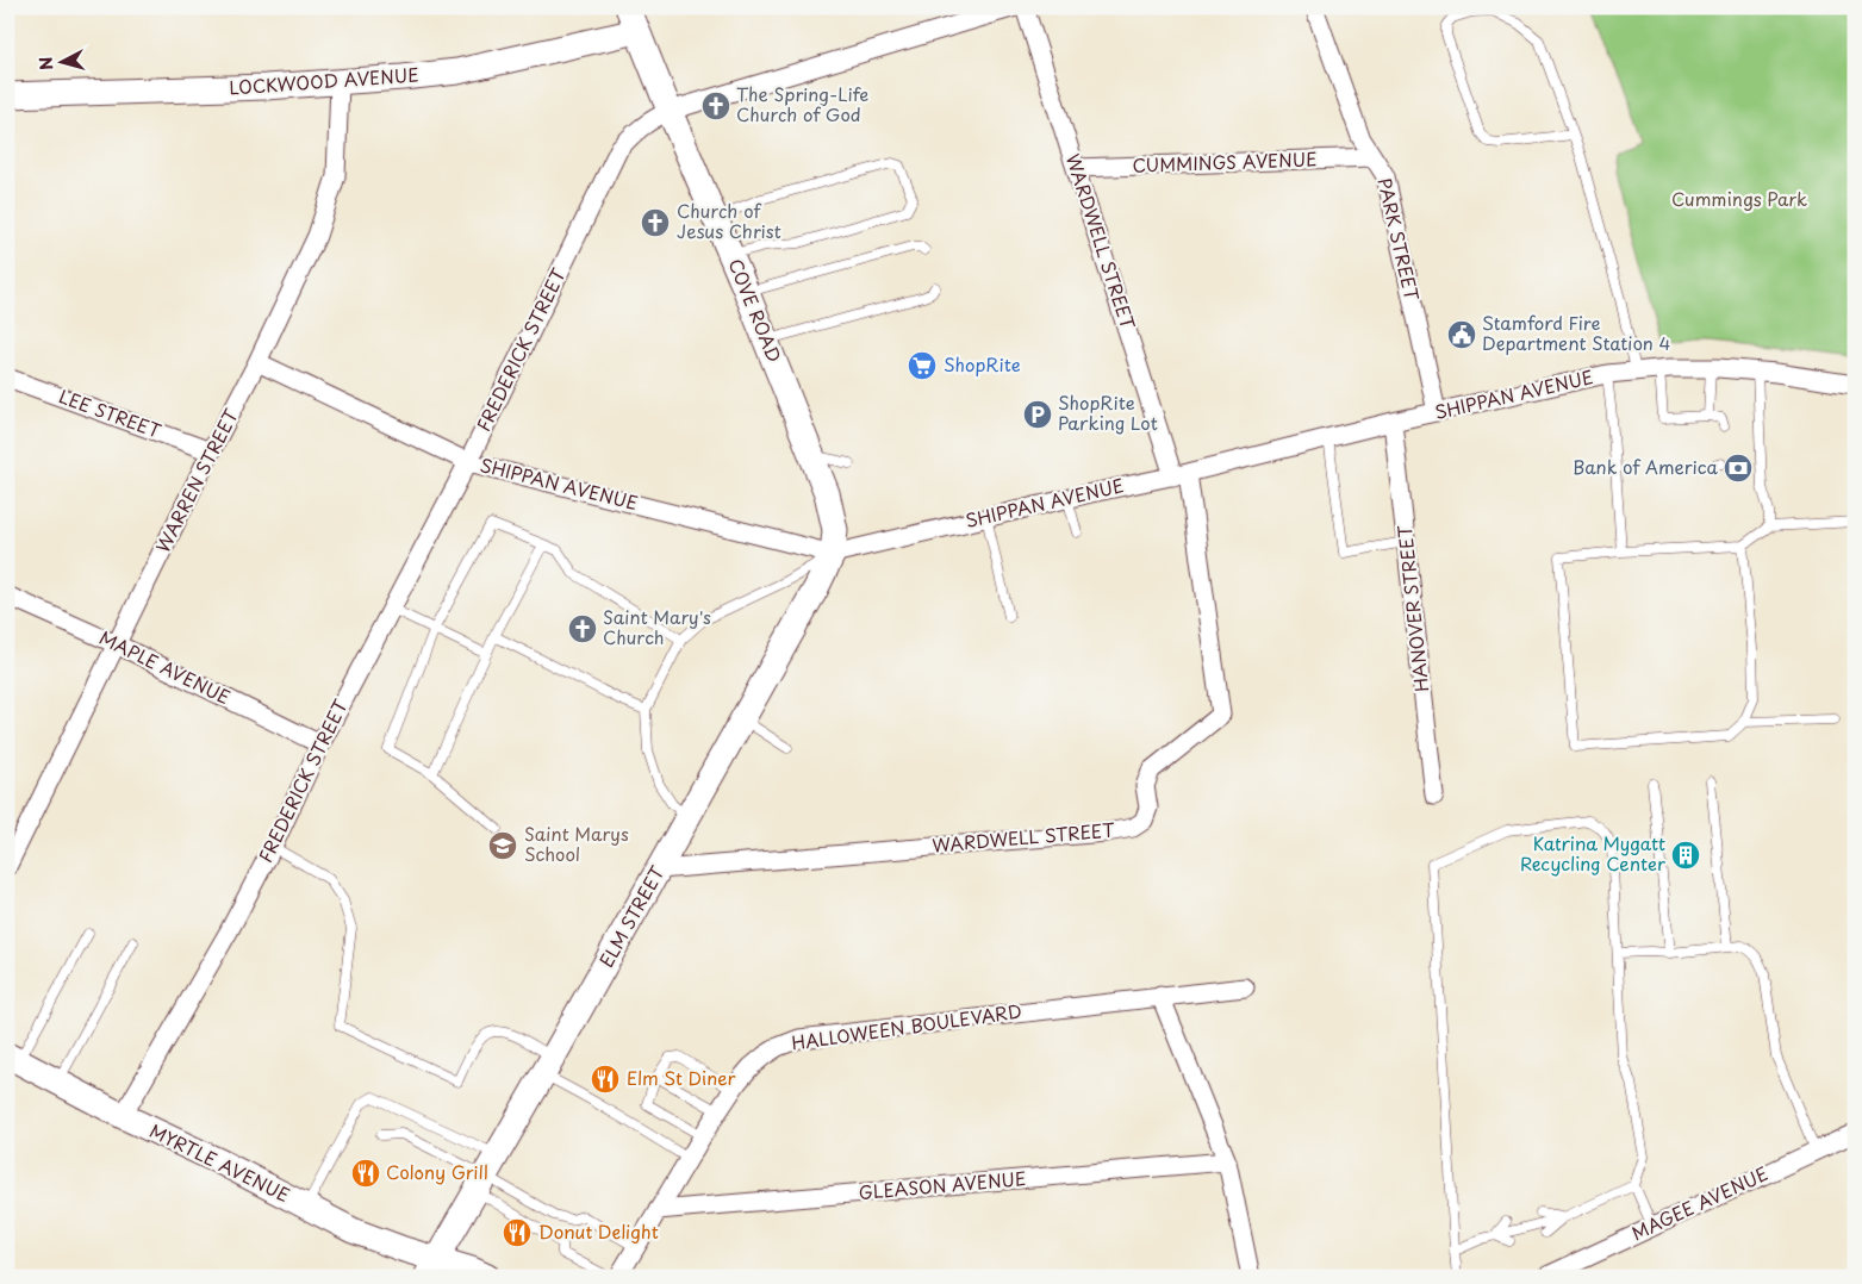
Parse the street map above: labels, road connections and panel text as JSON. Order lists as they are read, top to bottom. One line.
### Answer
{"streets":{"main road":["LOCKWOOD AVENUE","COVE ROAD","ELM STREET","MYRTLE AVENUE"],"street":["CUMMINGS AVENUE","PARK STREET","WARDWELL STREET","FREDERICK STREET","SHIPPAN AVENUE","LEE STREET","WARREN STREET","HANOVER STREET","MAPLE AVENUE","HALLOWEEN BOULEVARD","GLEASON AVENUE","MAGEE AVENUE"]},"crossings":[["LOCKWOOD AVENUE","COVE ROAD"],["LOCKWOOD AVENUE","WARREN STREET"],["CUMMINGS AVENUE","PARK STREET"],["CUMMINGS AVENUE","WARDWELL STREET"],["PARK STREET","SHIPPAN AVENUE"],["WARDWELL STREET","SHIPPAN AVENUE"],["WARDWELL STREET","ELM STREET"],["COVE ROAD","FREDERICK STREET"],["COVE ROAD","SHIPPAN AVENUE"],["COVE ROAD","ELM STREET"],["FREDERICK STREET","SHIPPAN AVENUE"],["FREDERICK STREET","MAPLE AVENUE"],["FREDERICK STREET","MYRTLE AVENUE"],["SHIPPAN AVENUE","WARREN STREET"],["SHIPPAN AVENUE","HANOVER STREET"],["SHIPPAN AVENUE","ELM STREET"],["LEE STREET","WARREN STREET"],["WARREN STREET","MAPLE AVENUE"],["ELM STREET","MYRTLE AVENUE"],["HALLOWEEN BOULEVARD","GLEASON AVENUE"]],"parks":["Cummings Park"],"places":{"church":["The Spring-Life Church of God","Church of Jesus Christ","Saint Mary's Church"],"public building":["Stamford Fire Department Station 4"],"supermarket":["ShopRite"],"parking":["ShopRite Parking Lot"],"bank":["Bank of America"],"school or university":["Saint Marys School"],"building":["Katrina Mygatt Recycling Center"],"restaurant":["Elm St Diner","Colony Grill","Donut Delight"]},"north":"left"}
